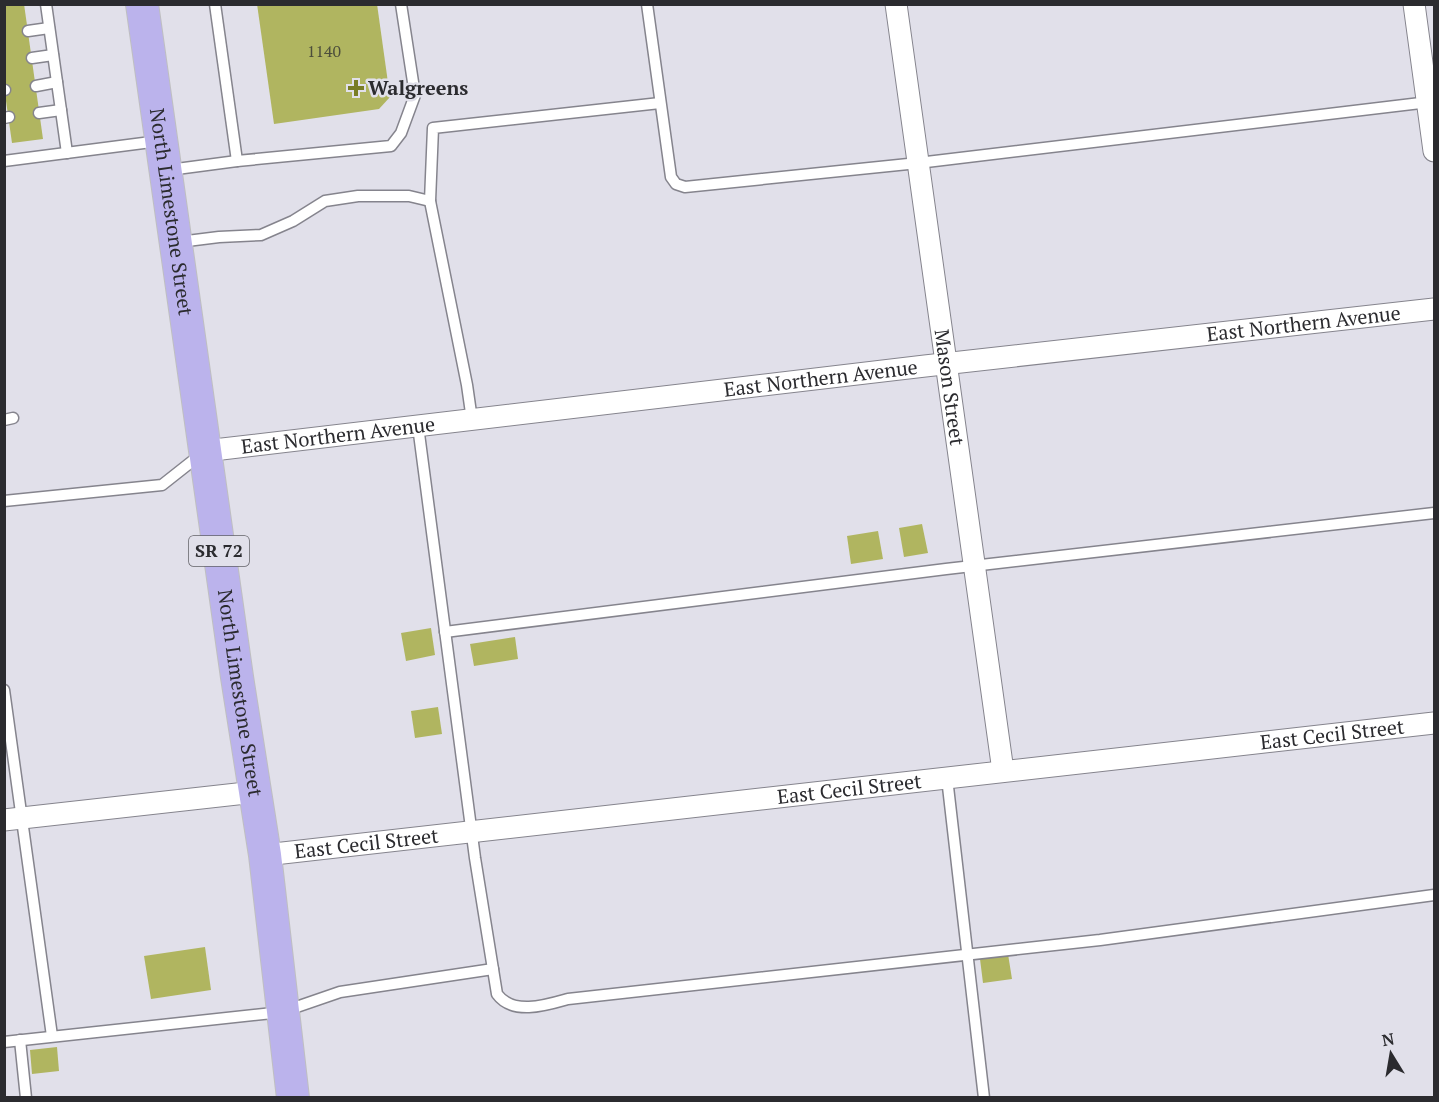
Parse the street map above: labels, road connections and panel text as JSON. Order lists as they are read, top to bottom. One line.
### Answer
{"streets":{"main road":["North Limestone Street","SR 72"],"street":["East Northern Avenue","Mason Street","East Cecil Street"]},"crossings":[["North Limestone Street","East Northern Avenue"],["North Limestone Street","East Cecil Street"],["East Northern Avenue","Mason Street"],["Mason Street","East Cecil Street"]],"places":{"health":["Walgreens"]},"house_numbers":["1140"],"north":"top"}
